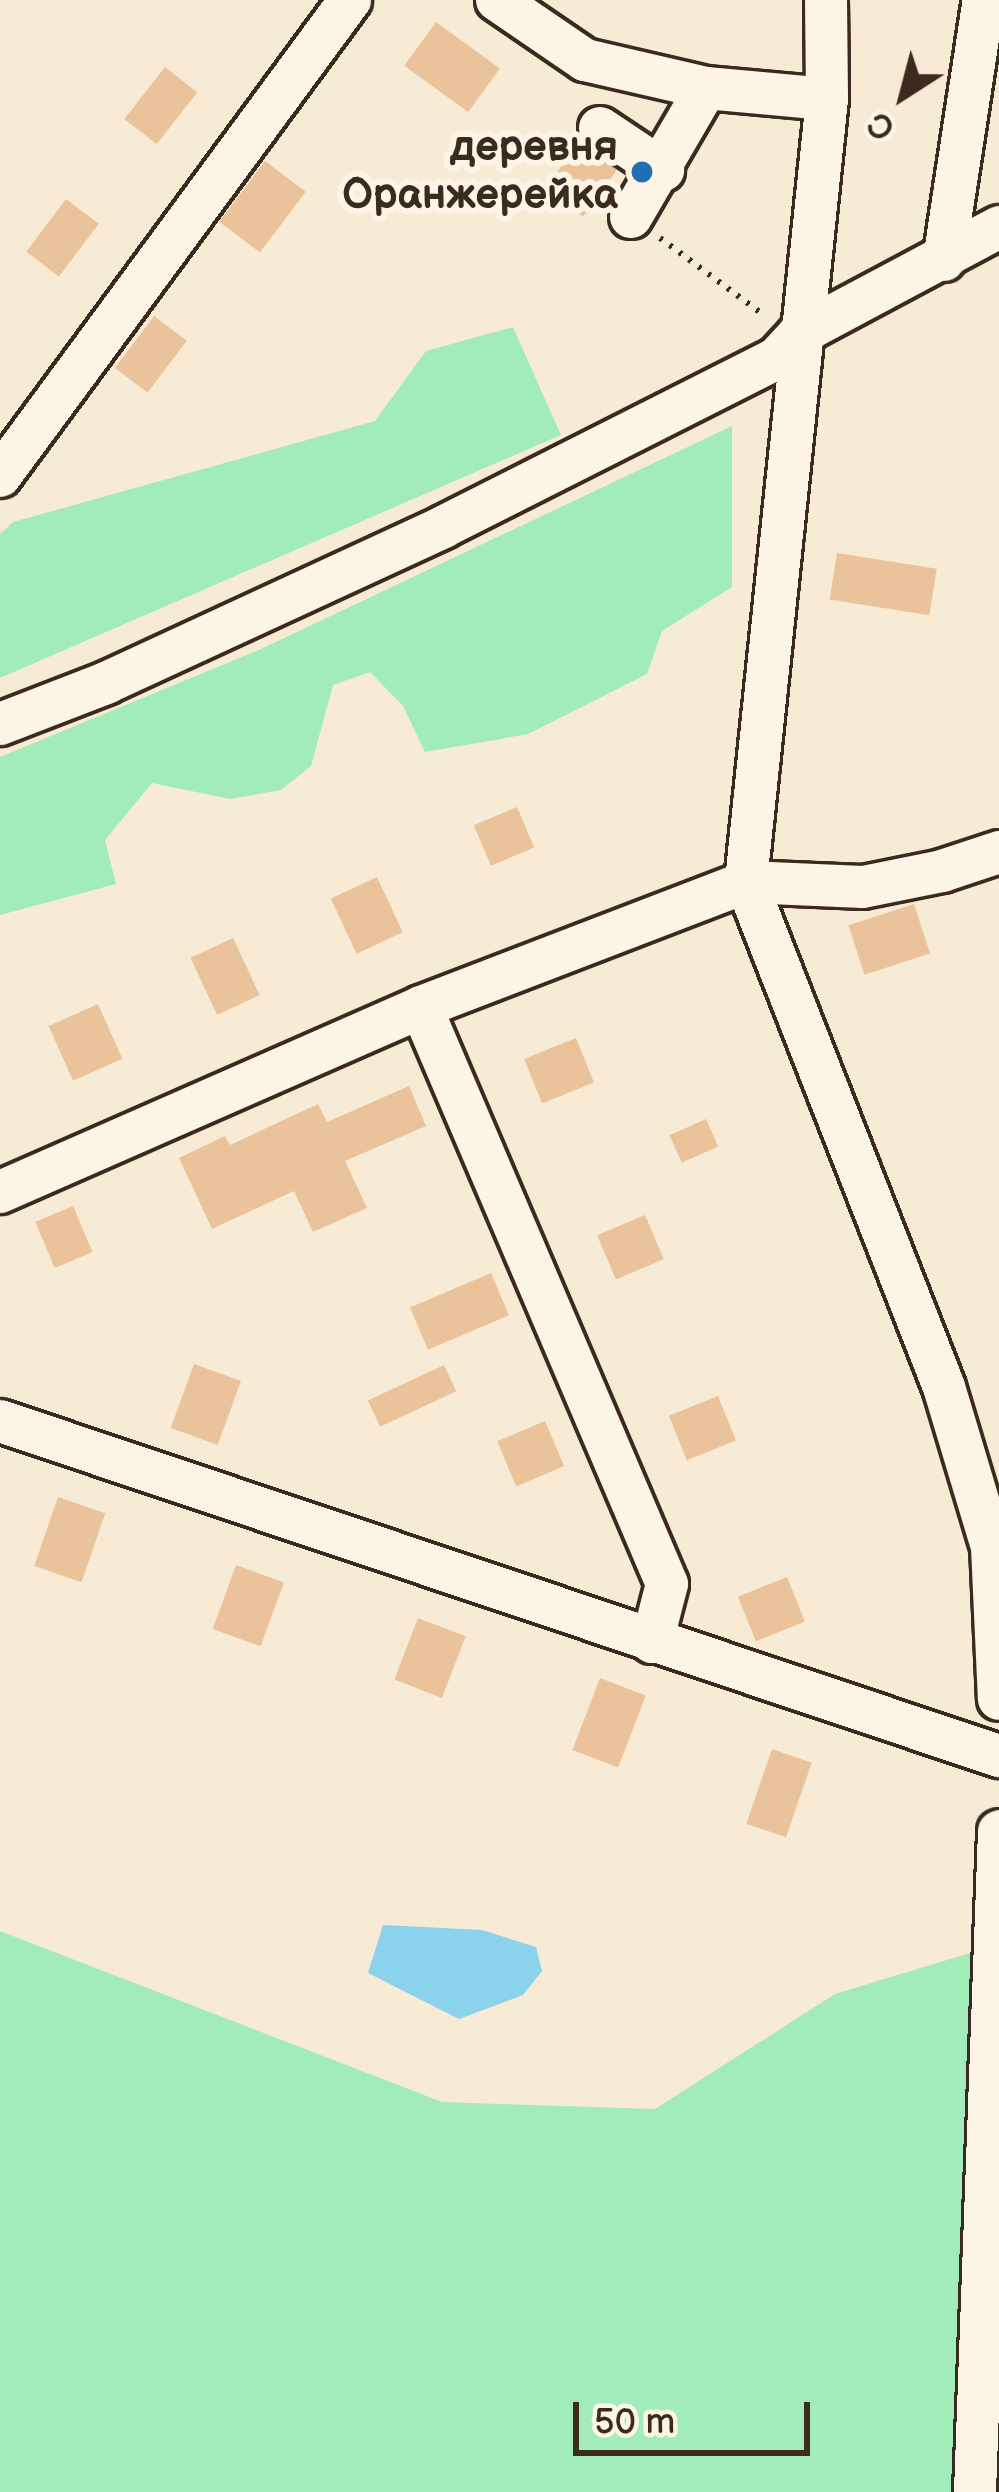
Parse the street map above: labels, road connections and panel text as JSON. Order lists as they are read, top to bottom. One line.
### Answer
{"places":["деревня Оранжерейка"],"scale_bar":"50 m","north":"bottom left"}
